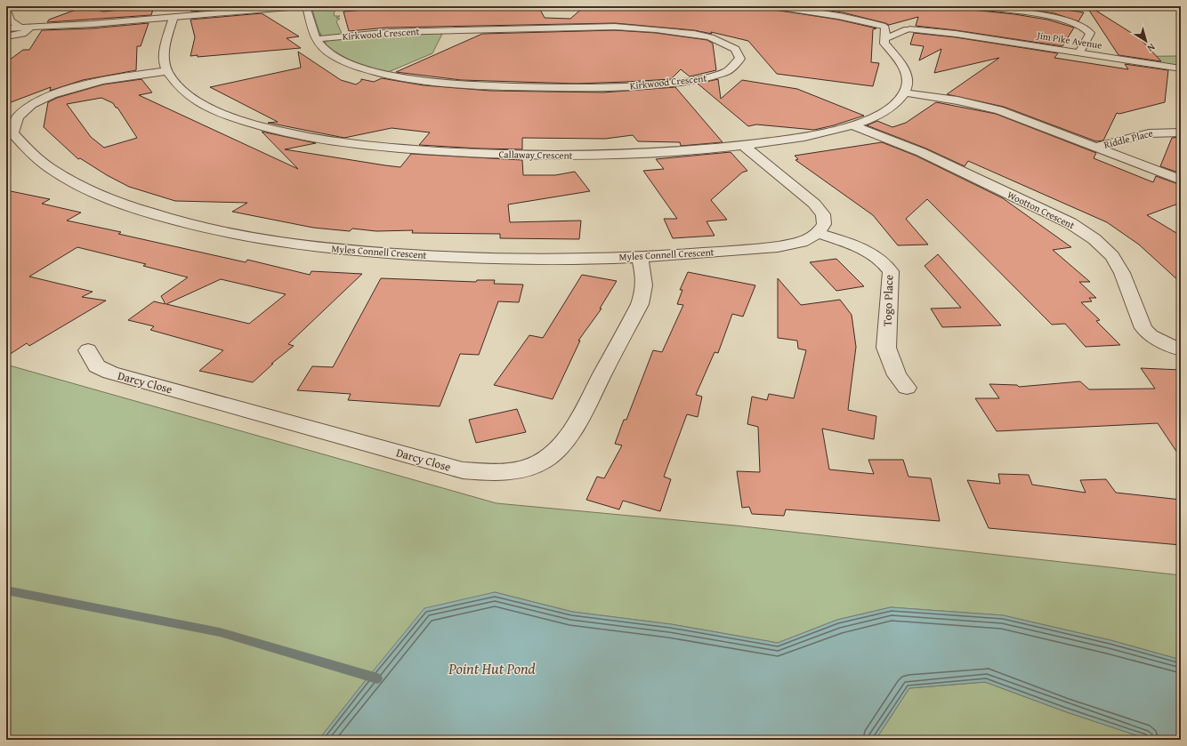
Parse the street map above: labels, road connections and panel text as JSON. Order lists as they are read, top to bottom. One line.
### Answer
{"streets":{"street":["Kirkwood Crescent","Jim Pike Avenue","Riddle Place","Callaway Crescent","Wootton Crescent","Myles Connell Crescent","Togo Place","Darcy Close"]},"crossings":[["Callaway Crescent","Wootton Crescent"],["Callaway Crescent","Myles Connell Crescent"],["Myles Connell Crescent","Togo Place"],["Myles Connell Crescent","Darcy Close"]],"water":["Point Hut Pond"],"north":"bottom right"}
